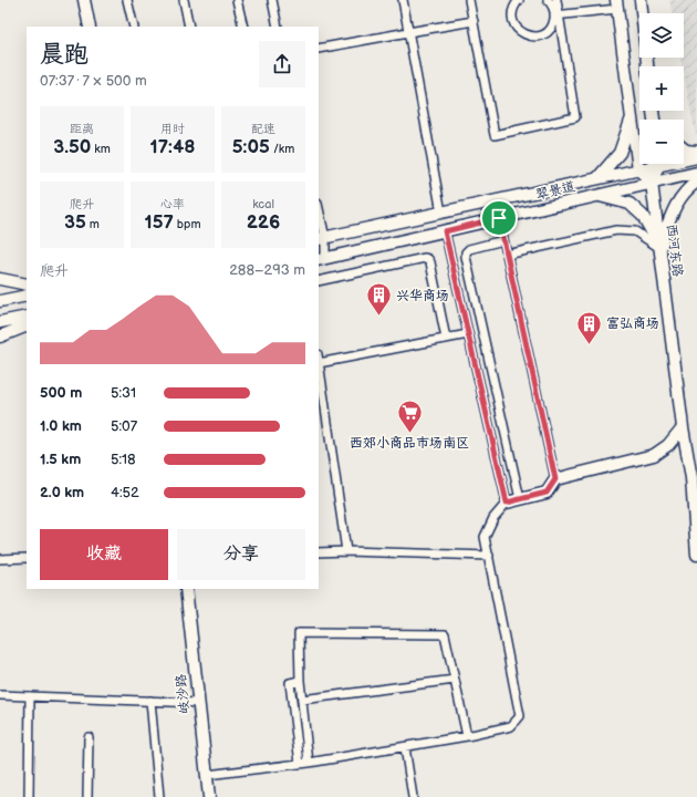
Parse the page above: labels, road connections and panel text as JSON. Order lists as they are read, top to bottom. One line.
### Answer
{"streets":{"street":["翠景道","西河东路","岐沙路"]},"crossings":[["翠景道","西河东路"]],"places":{"building":["兴华商场","富弘商场"],"supermarket":["西郊小商品市场南区"]},"page":{"map_buttons":["+","−"],"heading":["晨跑","07:37 · 7 × 500 m"],"stats":[["距离","3.50 km"],["用时","17:48"],["配速","5:05 /km"],["爬升","35 m"],["心率","157 bpm"],["kcal","226"]],"chart":["爬升","288–293 m"],"list":[{"name":"500 m","note":"5:31"},{"name":"1.0 km","note":"5:07"},{"name":"1.5 km","note":"5:18"},{"name":"2.0 km","note":"4:52"}],"buttons":["收藏","分享"]}}
